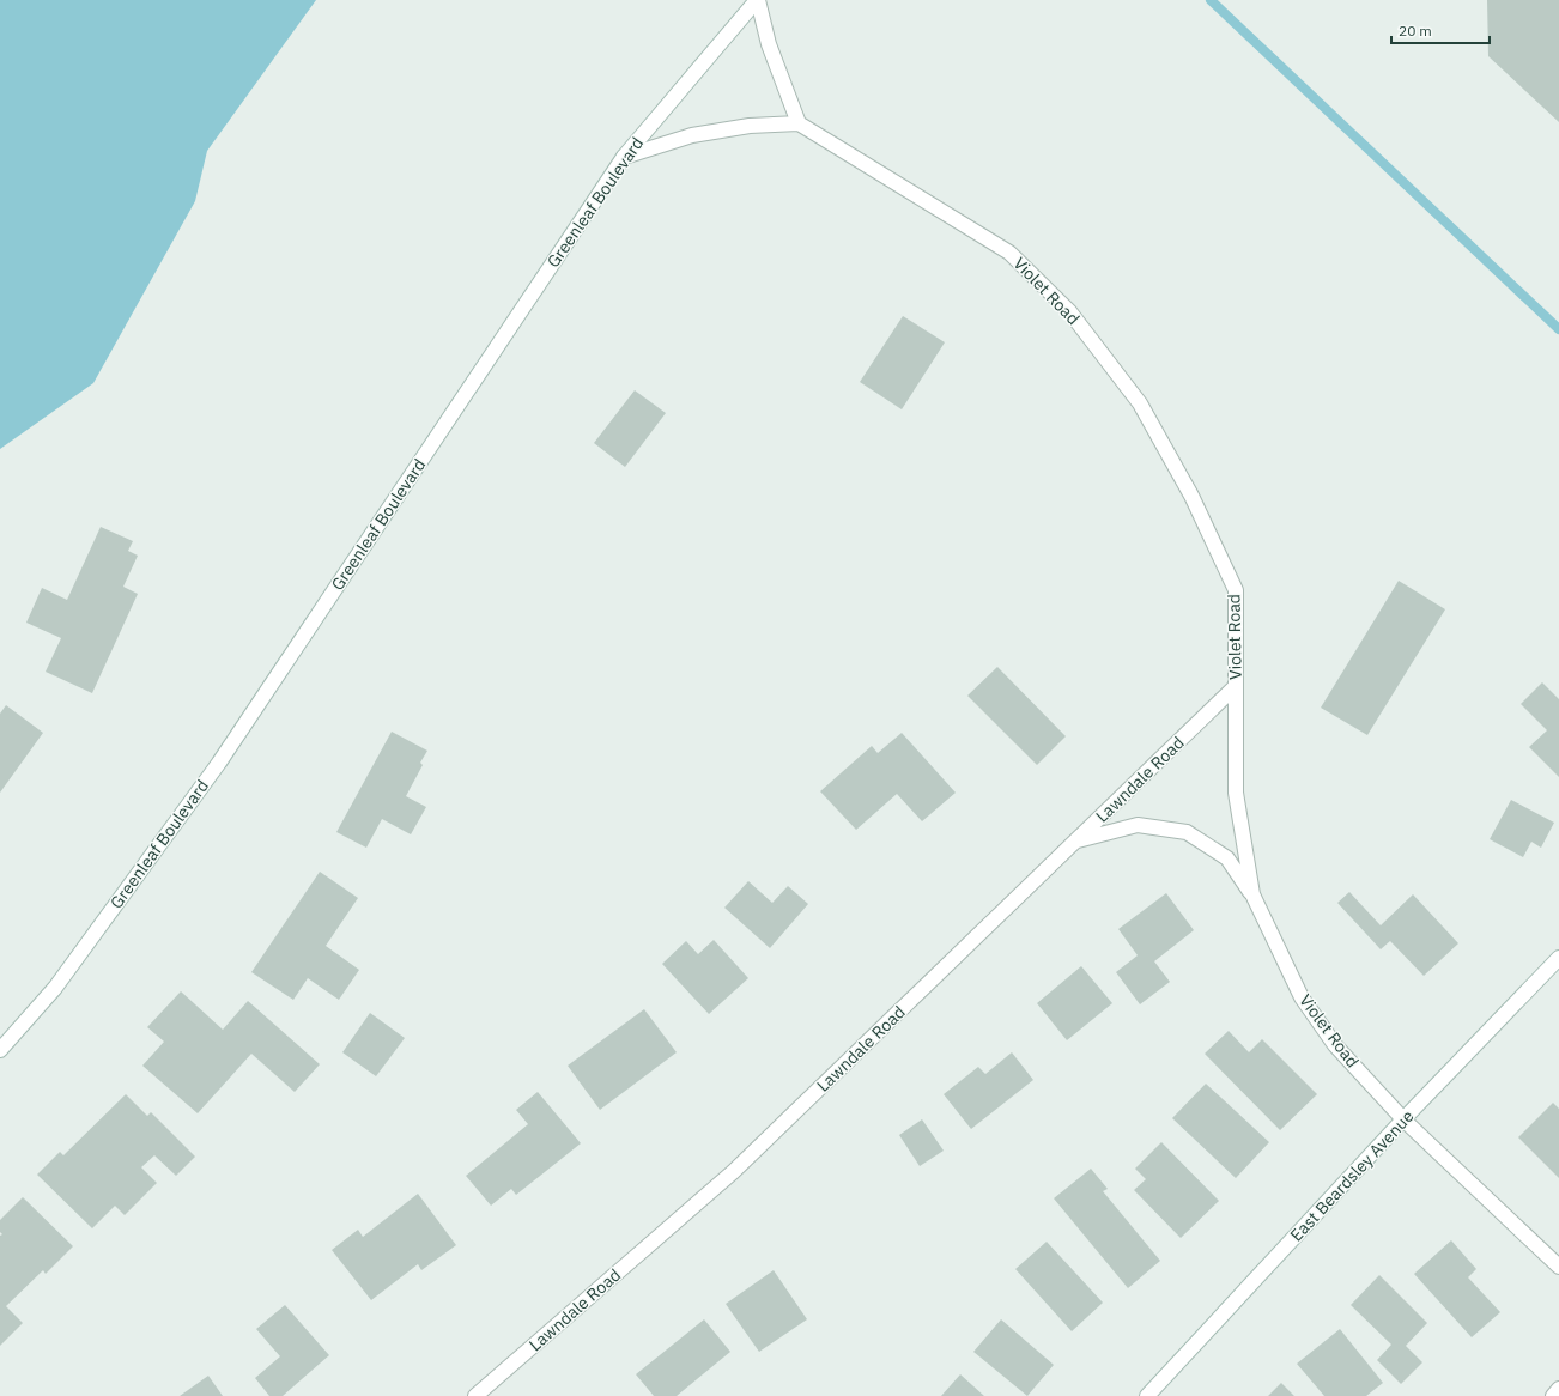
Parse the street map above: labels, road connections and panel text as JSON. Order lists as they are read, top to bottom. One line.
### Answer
{"streets":{"street":["Greenleaf Boulevard","Violet Road","Lawndale Road","East Beardsley Avenue"]},"crossings":[["Violet Road","Lawndale Road"],["Violet Road","East Beardsley Avenue"]],"scale_bar":"20 m"}
